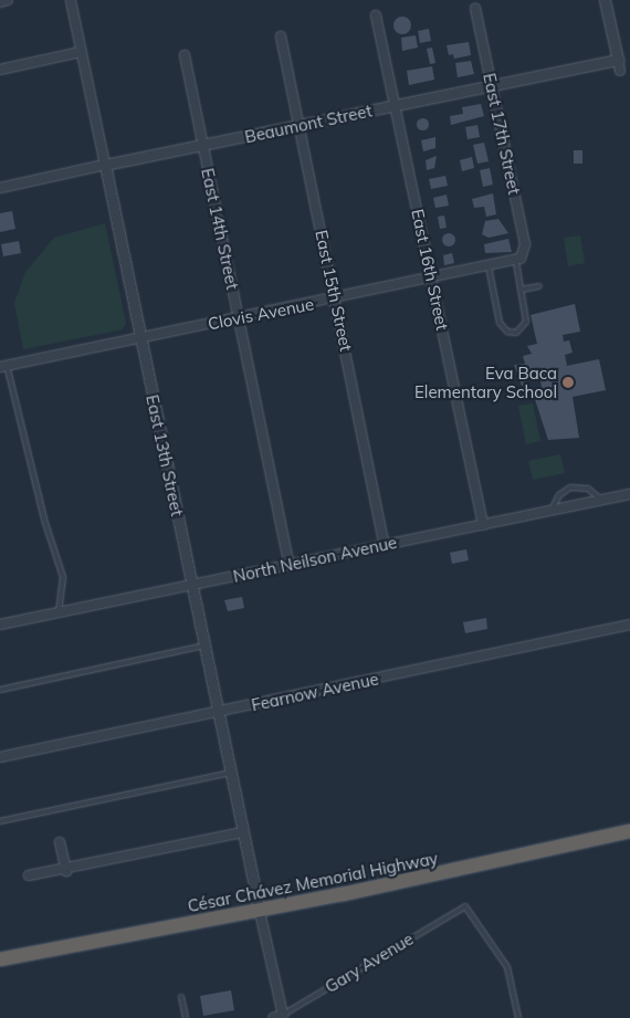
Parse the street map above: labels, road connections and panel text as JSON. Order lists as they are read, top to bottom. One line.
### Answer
{"streets":{"highway":["César Chávez Memorial Highway"],"street":["Beaumont Street","East 17th Street","East 14th Street","East 16th Street","East 15th Street","Clovis Avenue","East 13th Street","North Neilson Avenue","Fearnow Avenue","Gary Avenue"]},"crossings":[["Beaumont Street","East 17th Street"],["Beaumont Street","East 14th Street"],["Beaumont Street","East 16th Street"],["Beaumont Street","East 15th Street"],["Beaumont Street","East 13th Street"],["East 17th Street","Clovis Avenue"],["East 14th Street","Clovis Avenue"],["East 14th Street","North Neilson Avenue"],["East 16th Street","Clovis Avenue"],["East 16th Street","North Neilson Avenue"],["East 15th Street","Clovis Avenue"],["East 15th Street","North Neilson Avenue"],["Clovis Avenue","East 13th Street"],["East 13th Street","North Neilson Avenue"],["East 13th Street","Fearnow Avenue"],["East 13th Street","César Chávez Memorial Highway"]],"places":["Eva Baca Elementary School"]}
